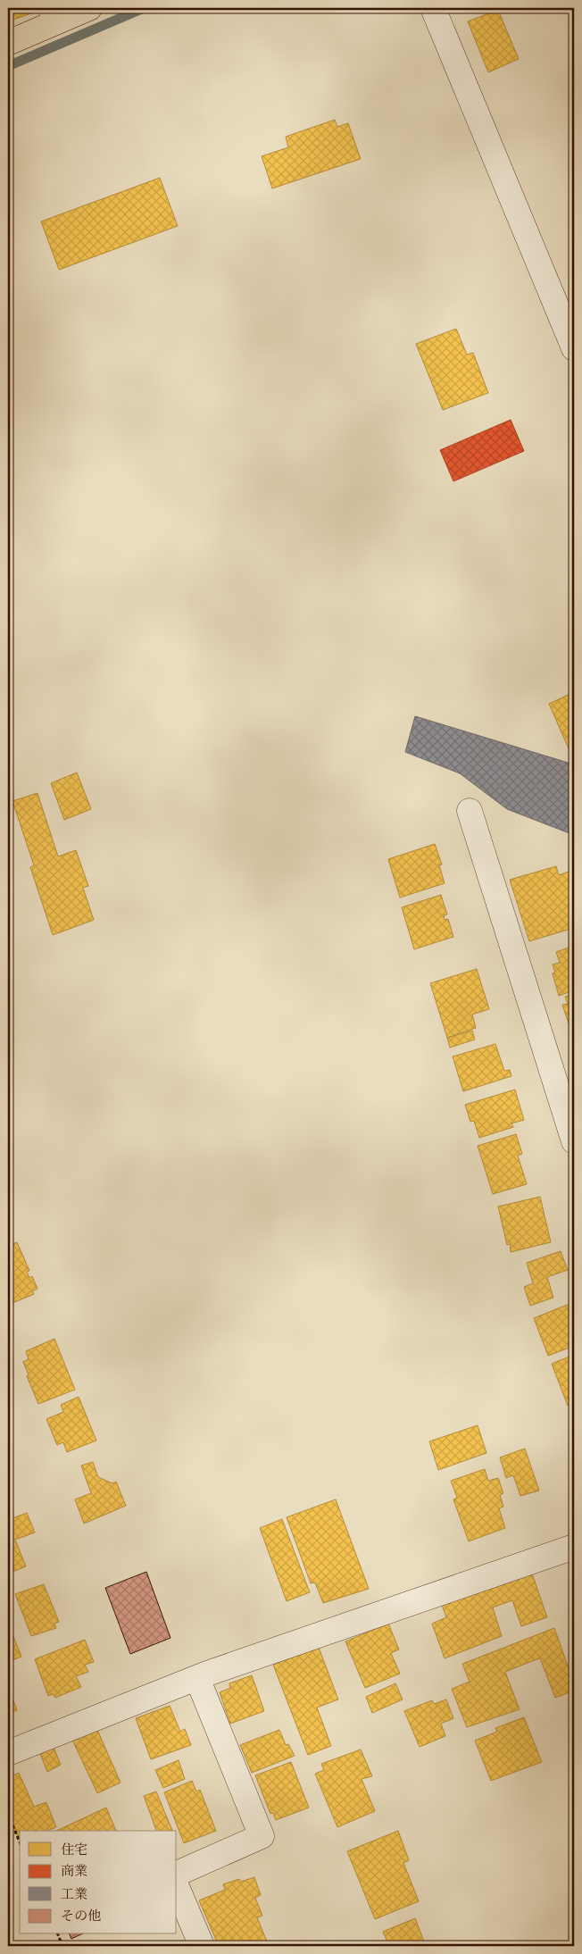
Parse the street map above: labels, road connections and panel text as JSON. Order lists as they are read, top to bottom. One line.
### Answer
{"legend":["住宅","商業","工業","その他"]}
